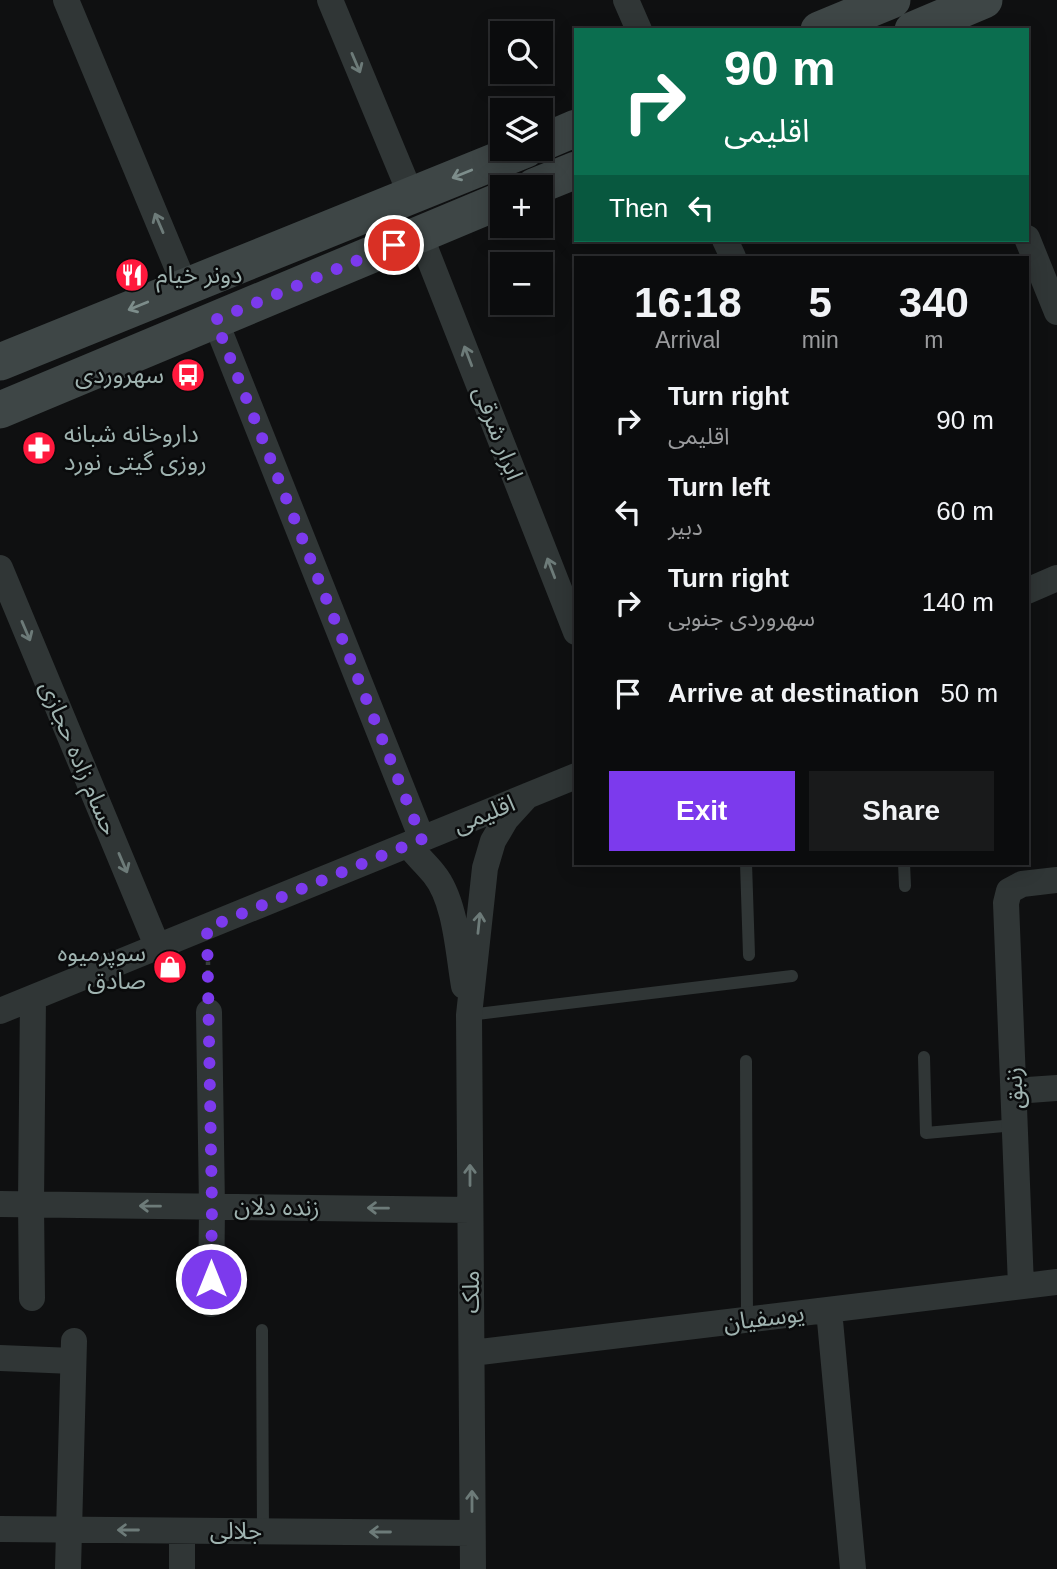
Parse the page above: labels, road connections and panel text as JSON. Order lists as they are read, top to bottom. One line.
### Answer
{"streets":{"street":["ابرار شرقی","حسام زاده حجازی","اقلیمی","زنبق","زنده دلان","ملک","یوسفیان","جلالی"]},"crossings":[["حسام زاده حجازی","اقلیمی"],["زنبق","یوسفیان"],["زنده دلان","ملک"],["ملک","یوسفیان"],["ملک","جلالی"]],"one_way":["حسام زاده حجازی","زنده دلان","ملک","جلالی"],"places":{"restaurant":["دونر خیام"],"bus stop":["سهروردی"],"pharmacy":["داروخانه شبانه روزی گیتی نورد"],"shop":["سوپرمیوه صادق"]},"page":{"map_buttons":["+","−"],"turn":["90 m","اقلیمی"],"then":"Then","eta":["16:18","Arrival","5","min","340","m"],"list":[{"name":"Turn right","note":"اقلیمی","value":"90 m"},{"name":"Turn left","note":"دبیر","value":"60 m"},{"name":"Turn right","note":"سهروردی جنوبی","value":"140 m"},{"name":"Arrive at destination","value":"50 m"}],"buttons":["Exit","Share"]}}
